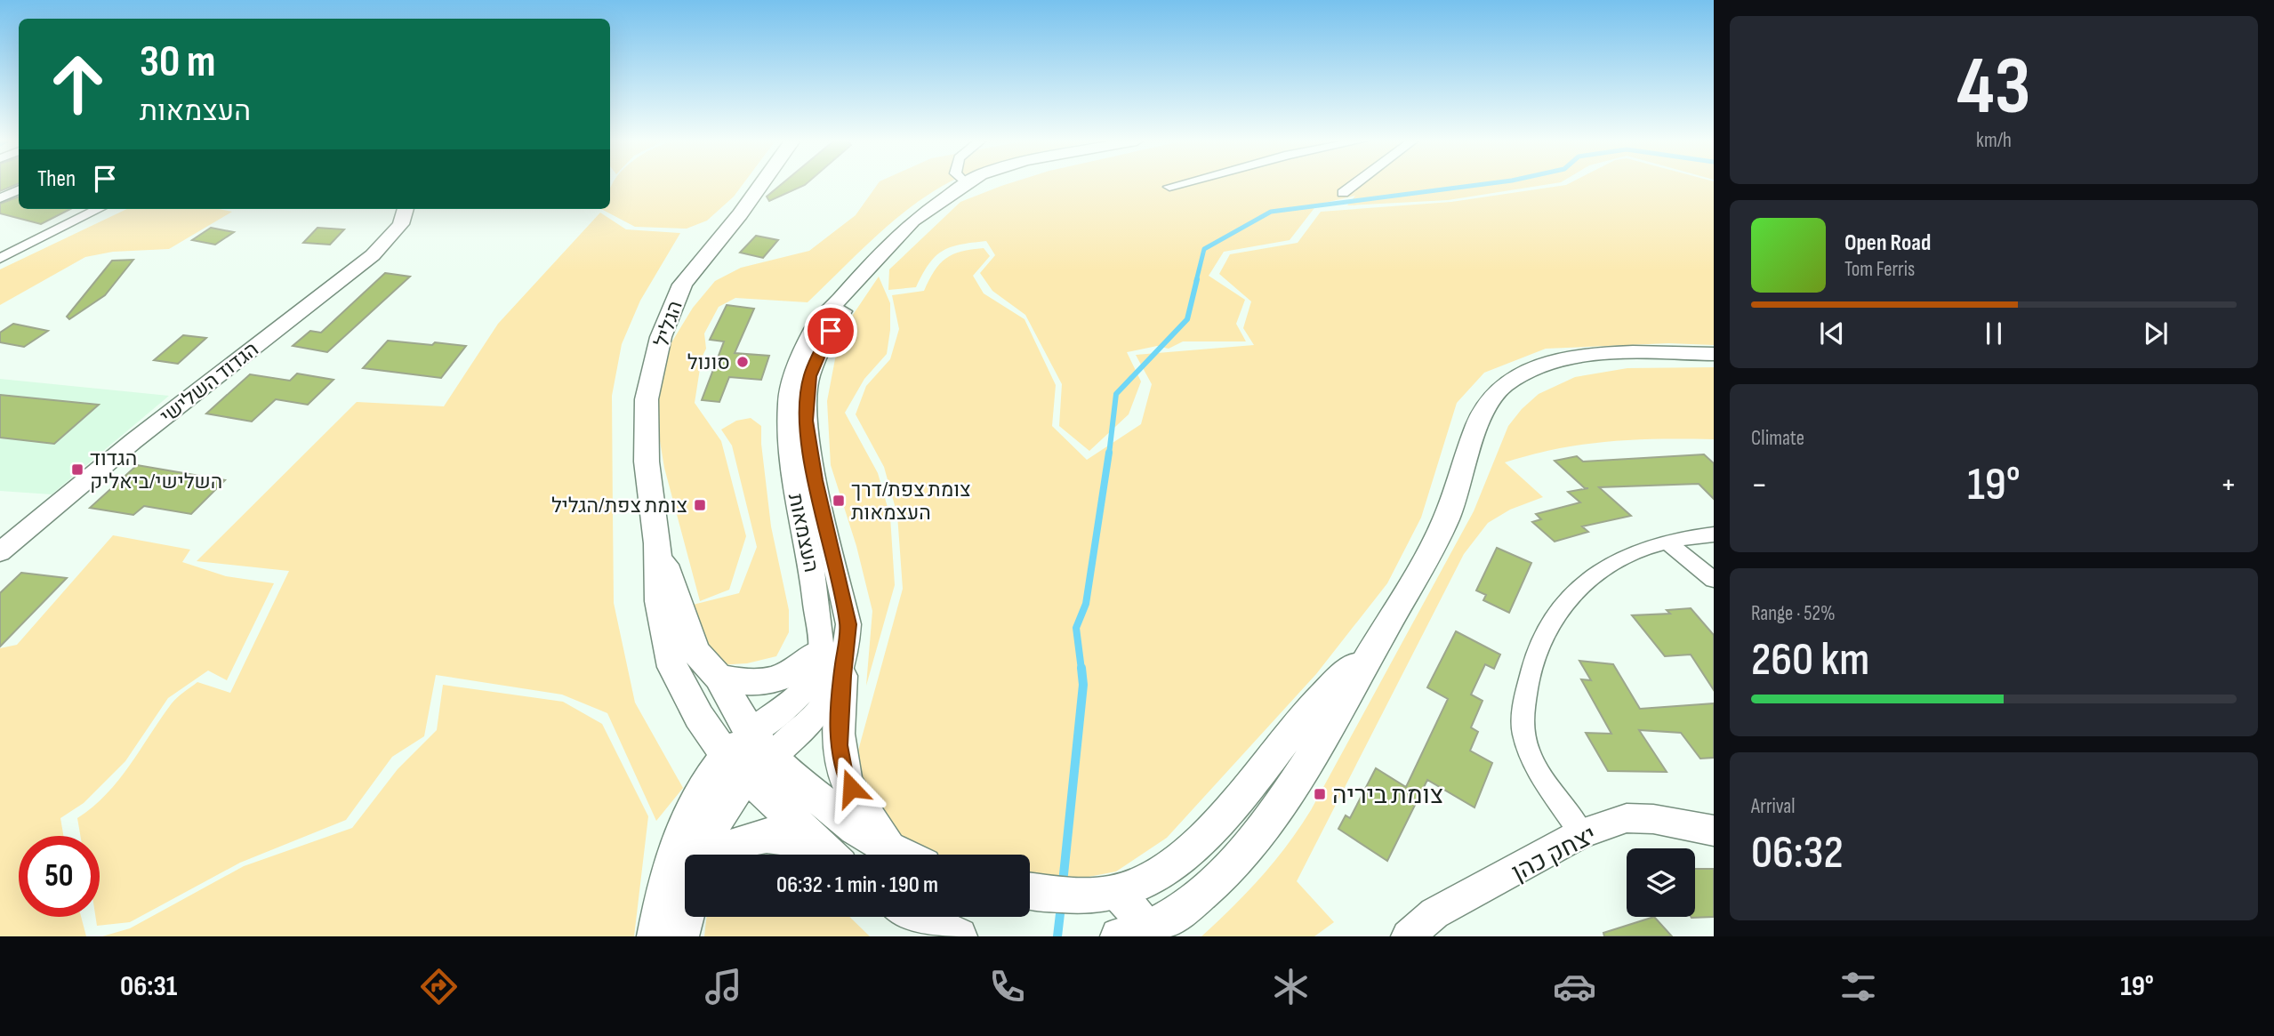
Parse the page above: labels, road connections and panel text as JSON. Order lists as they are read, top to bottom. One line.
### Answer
{"streets":{"main road":["הגליל"],"street":["הגדוד השלישי","העצמאות","יצחק כהן"]},"crossings":[["הגליל","העצמאות"]],"places":{"other":["סונול"],"transit":["הגדוד השלישי/ביאליק","צומת צפת/דרך העצמאות","צומת צפת/הגליל","צומת ביריה"]},"page":{"tile":[["43","km/h"],"Climate",["Range · 52%","260 km"],["Arrival","06:32"]],"turn":["30 m","העצמאות"],"then":"Then","song":["Open Road","Tom Ferris"],"heat":["−","19°","+"],"limit":"50","trip":"06:32 · 1 min · 190 m","tabs":["06:31","19°"]}}
